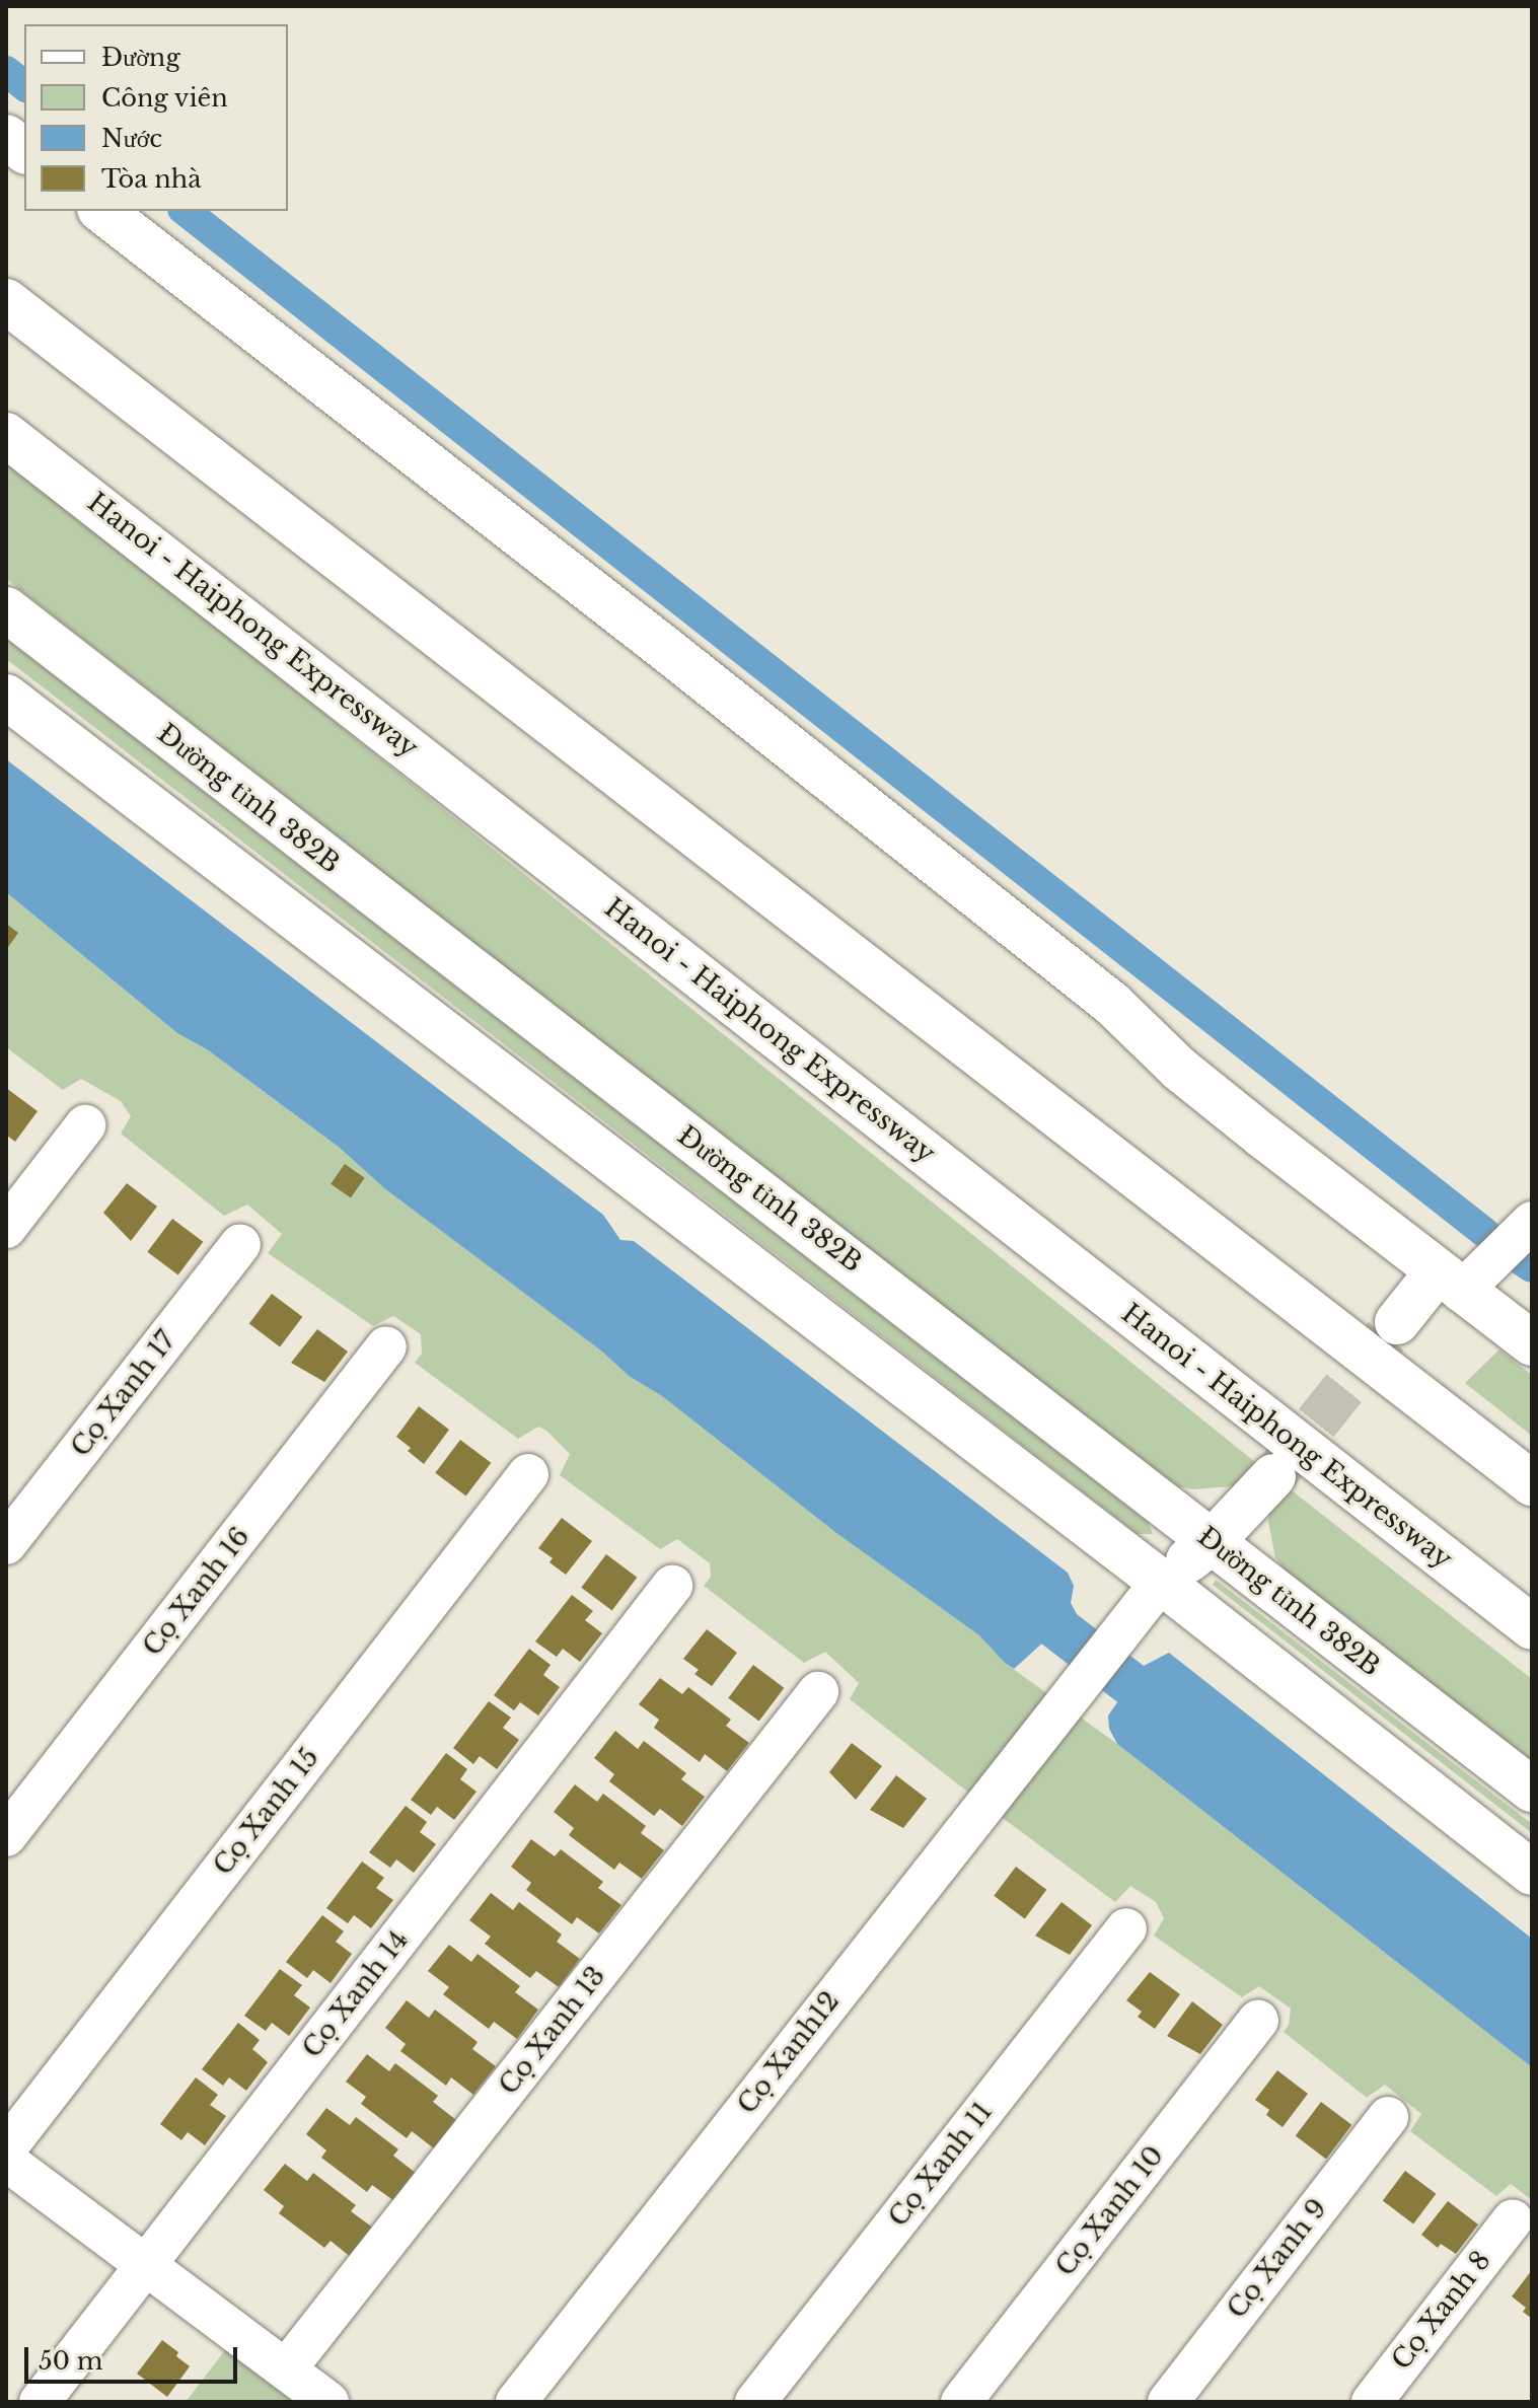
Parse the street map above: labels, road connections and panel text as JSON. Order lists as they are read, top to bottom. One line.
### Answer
{"streets":{"main road":["Hanoi - Haiphong Expressway","Đường tỉnh 382B"],"street":["Cọ Xanh 17","Cọ Xanh 16","Cọ Xanh 15","Cọ Xanh 14","Cọ Xanh 13","Cọ Xanh12","Cọ Xanh 11","Cọ Xanh 10","Cọ Xanh 9","Cọ Xanh 8"]},"legend":["Đường","Công viên","Nước","Tòa nhà"],"scale_bar":"50 m"}
